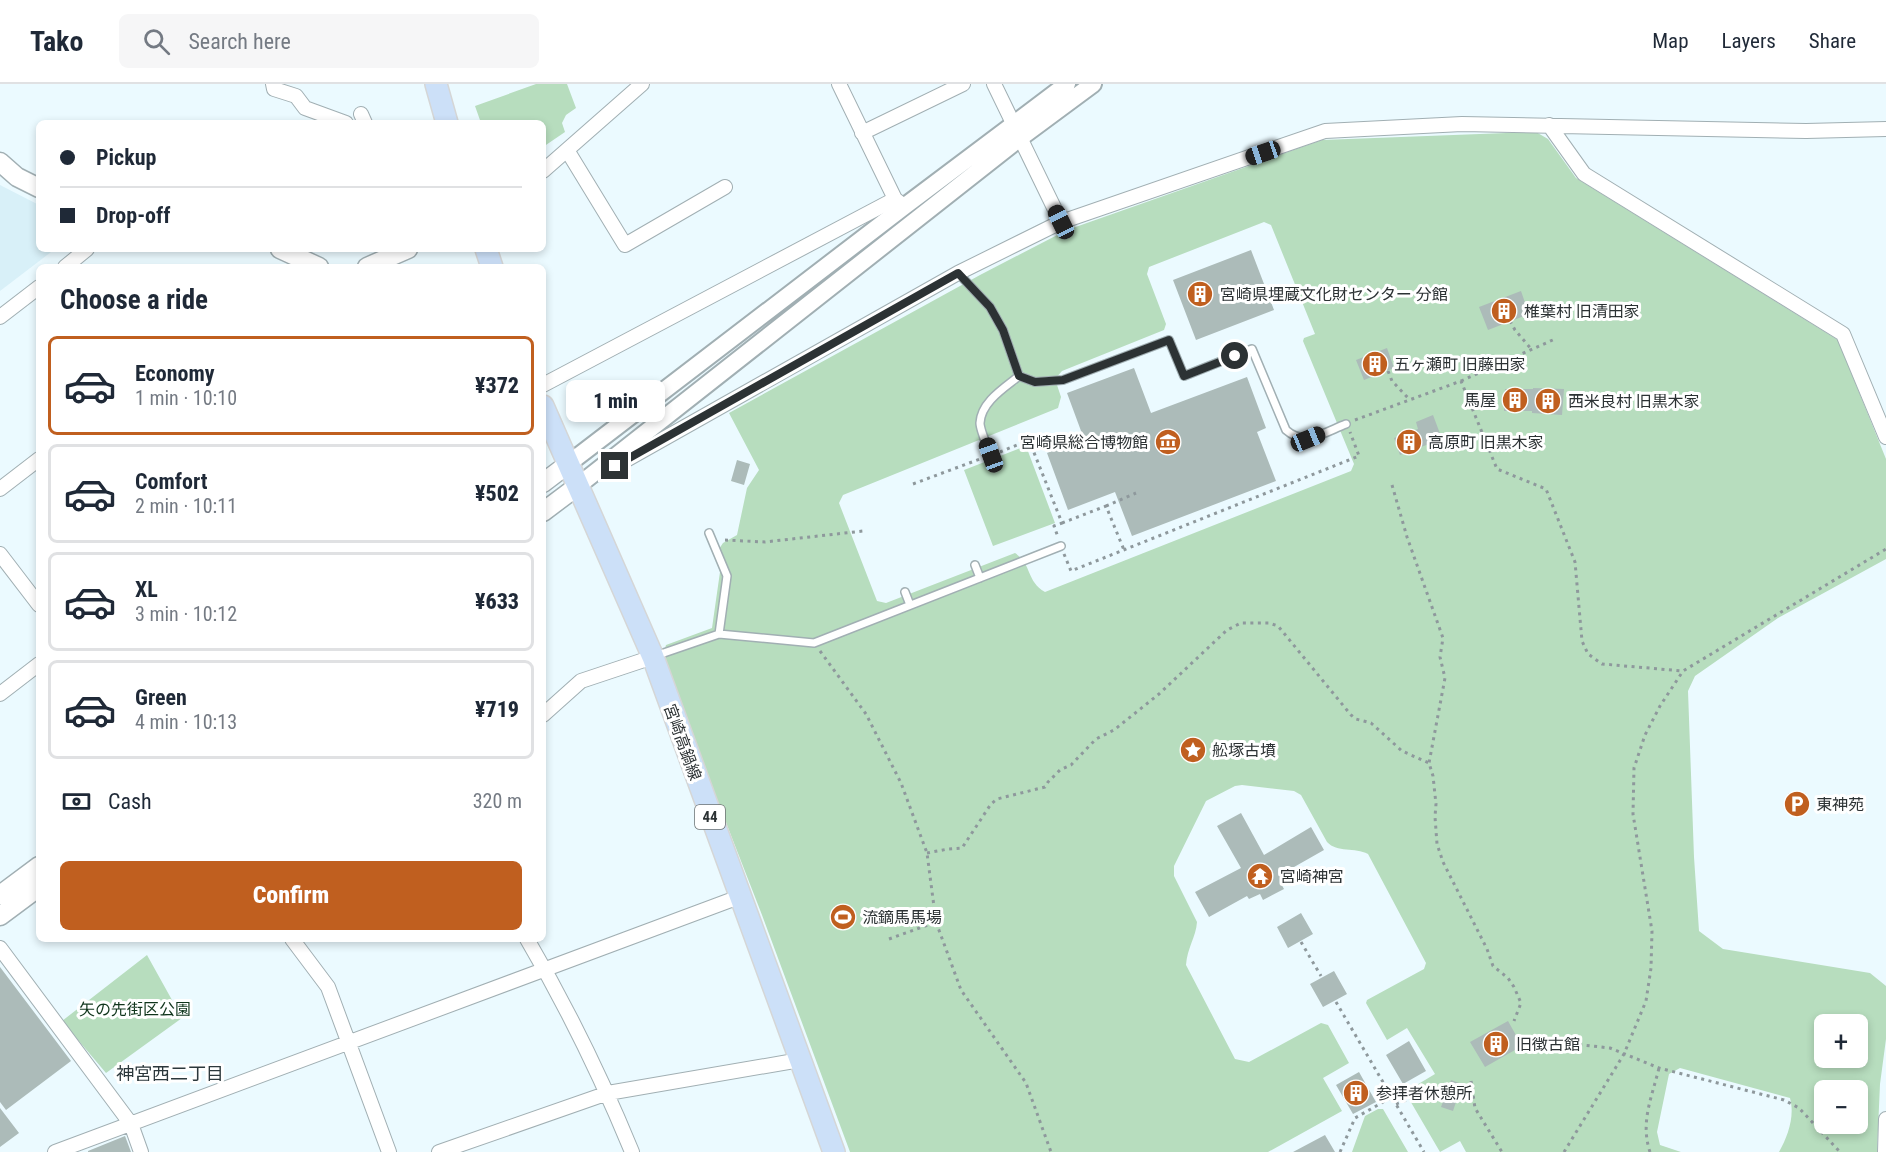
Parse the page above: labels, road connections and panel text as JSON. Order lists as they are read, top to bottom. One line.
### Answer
{"streets":{"main road":["宮崎高鍋線","44"]},"districts":["神宮西二丁目"],"parks":["矢の先街区公園"],"places":{"building":["宮崎県埋蔵文化財センター 分館","椎葉村 旧清田家","五ヶ瀬町 旧藤田家","馬屋","西米良村 旧黒木家","高原町 旧黒木家","旧徴古館","参拝者休憩所"],"museum":["宮崎県総合博物館"],"place":["舩塚古墳"],"parking":["東神苑"],"temple":["宮崎神宮"],"sports":["流鏑馬馬場"]},"page":{"header":"Tako","search":"Search here","nav":["Map","Layers","Share"],"banner":["Pickup","Drop-off"],"heading":"Choose a ride","list":[{"name":"Economy","note":"1 min · 10:10","value":"¥372"},{"name":"Comfort","note":"2 min · 10:11","value":"¥502"},{"name":"XL","note":"3 min · 10:12","value":"¥633"},{"name":"Green","note":"4 min · 10:13","value":"¥719"}],"bubble":"1 min","pay":["Cash","320 m"],"buttons":"Confirm","map_buttons":["+","−"]}}
